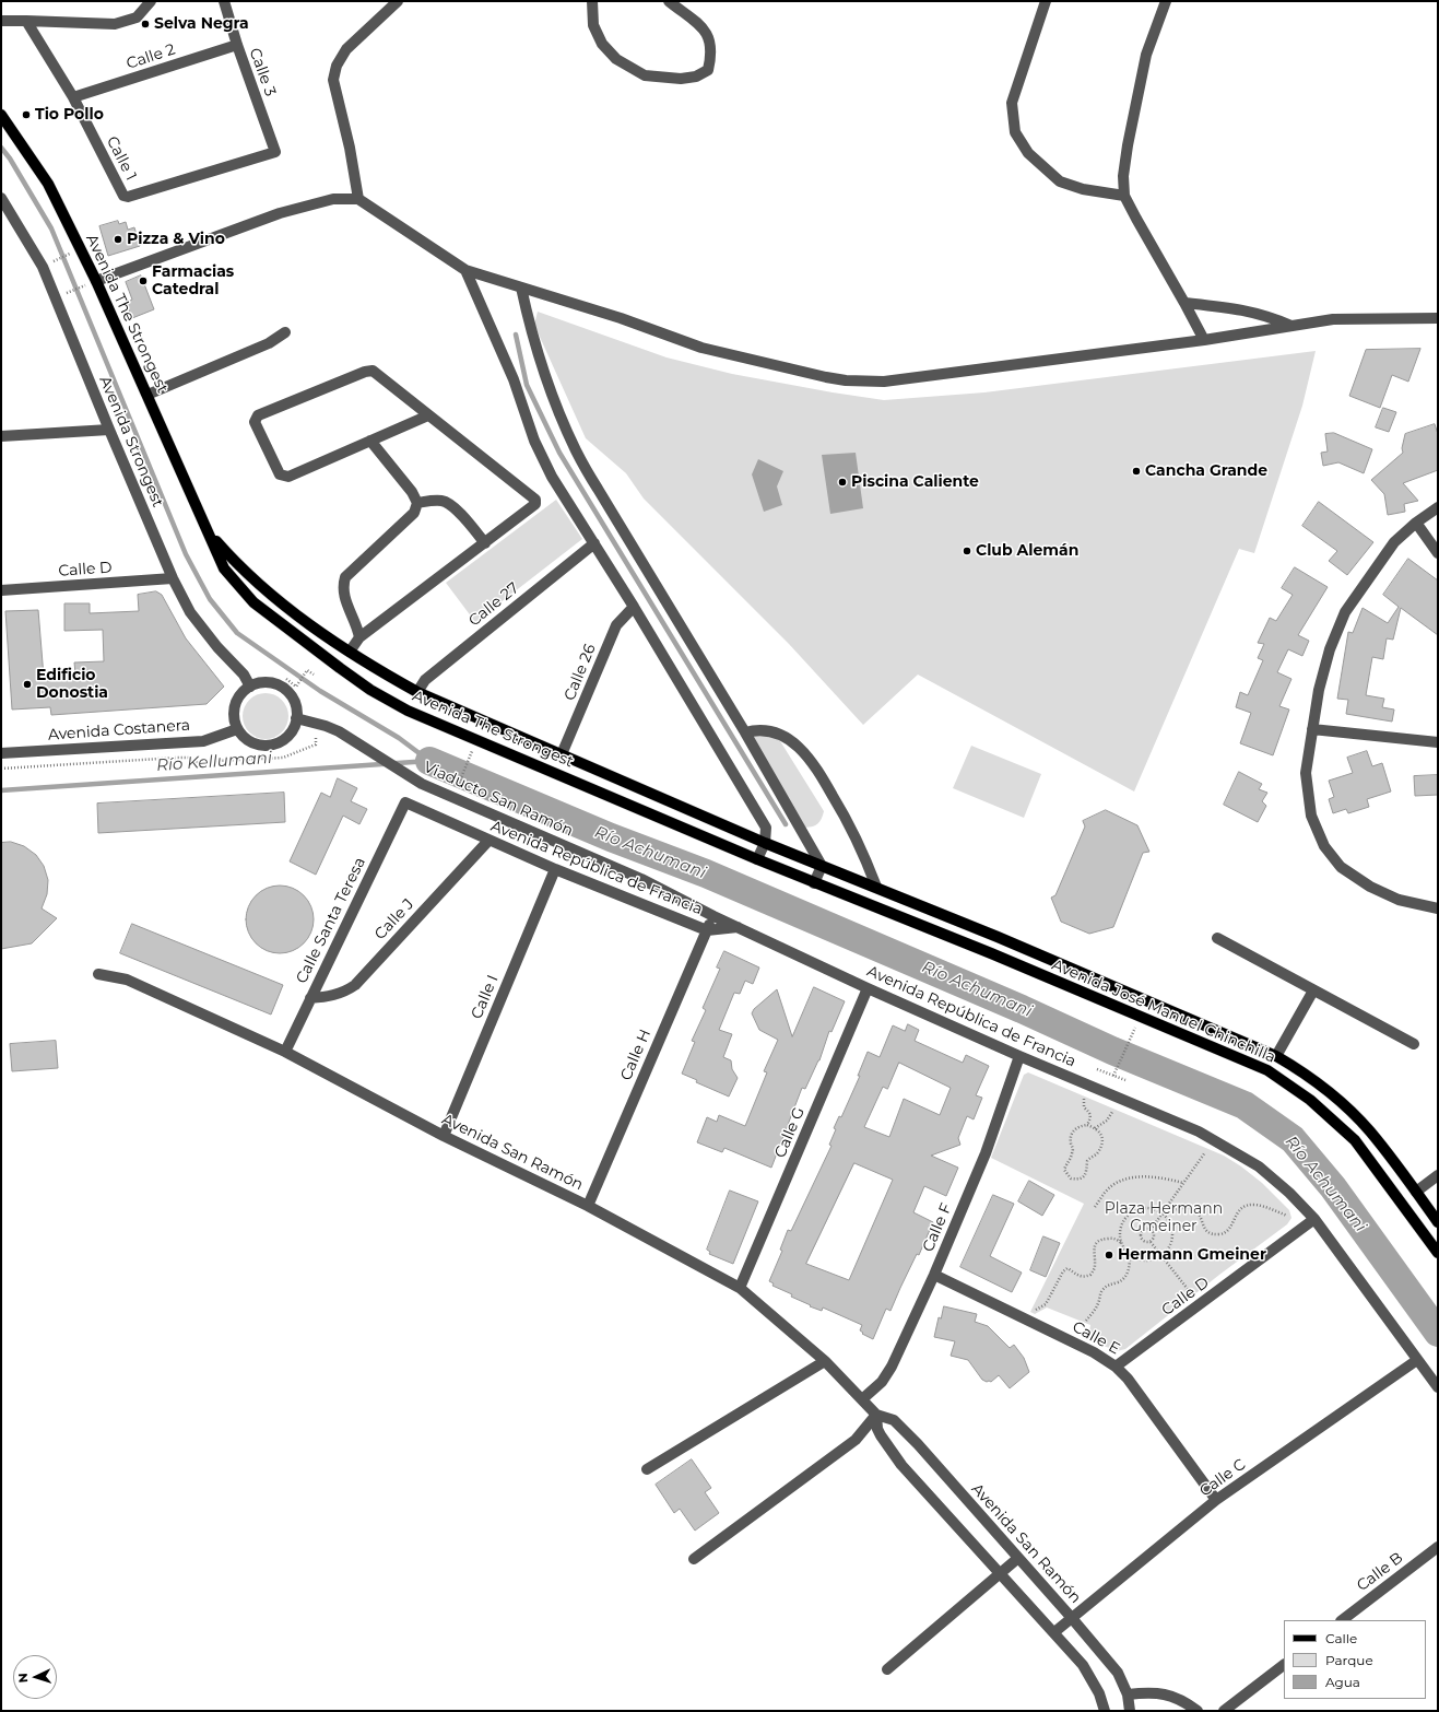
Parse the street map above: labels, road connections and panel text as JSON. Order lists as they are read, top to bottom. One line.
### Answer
{"streets":{"main road":["Avenida The Strongest","Avenida José Manuel Chinchilla"],"street":["Calle 2","Calle 3","Calle 1","Avenida Strongest","Calle D","Calle 27","Calle 26","Avenida Costanera","Viaducto San Ramón","Avenida República de Francia","Calle J","Calle Santa Teresa","Calle I","Calle H","Calle G","Avenida San Ramón","Calle F","Calle E","Calle C","Calle B"]},"crossings":[["Calle 2","Calle 3"],["Calle 2","Calle 1"],["Calle 3","Calle 1"],["Avenida The Strongest","Calle 27"],["Avenida The Strongest","Calle 26"],["Avenida The Strongest","Avenida José Manuel Chinchilla"],["Avenida Strongest","Calle D"],["Avenida Strongest","Avenida Costanera"],["Avenida Strongest","Viaducto San Ramón"],["Calle D","Avenida República de Francia"],["Calle D","Calle E"],["Avenida Costanera","Viaducto San Ramón"],["Viaducto San Ramón","Avenida República de Francia"],["Viaducto San Ramón","Calle H"],["Avenida República de Francia","Calle J"],["Avenida República de Francia","Calle Santa Teresa"],["Avenida República de Francia","Calle I"],["Avenida República de Francia","Calle H"],["Avenida República de Francia","Calle G"],["Avenida República de Francia","Calle F"],["Avenida República de Francia","Calle C"],["Calle J","Calle Santa Teresa"],["Calle Santa Teresa","Avenida San Ramón"],["Calle I","Avenida San Ramón"],["Calle H","Avenida San Ramón"],["Calle G","Avenida San Ramón"],["Avenida San Ramón","Calle F"],["Avenida San Ramón","Calle C"],["Calle F","Calle E"],["Calle E","Calle C"]],"water":["Río Kellumani","Río Achumani"],"parks":["Plaza Hermann Gmeiner"],"places":["Selva Negra","Tio Pollo","Pizza & Vino","Farmacias Catedral","Cancha Grande","Piscina Caliente","Club Alemán","Edificio Donostia","Hermann Gmeiner"],"legend":["Calle","Parque","Agua"],"north":"left"}
